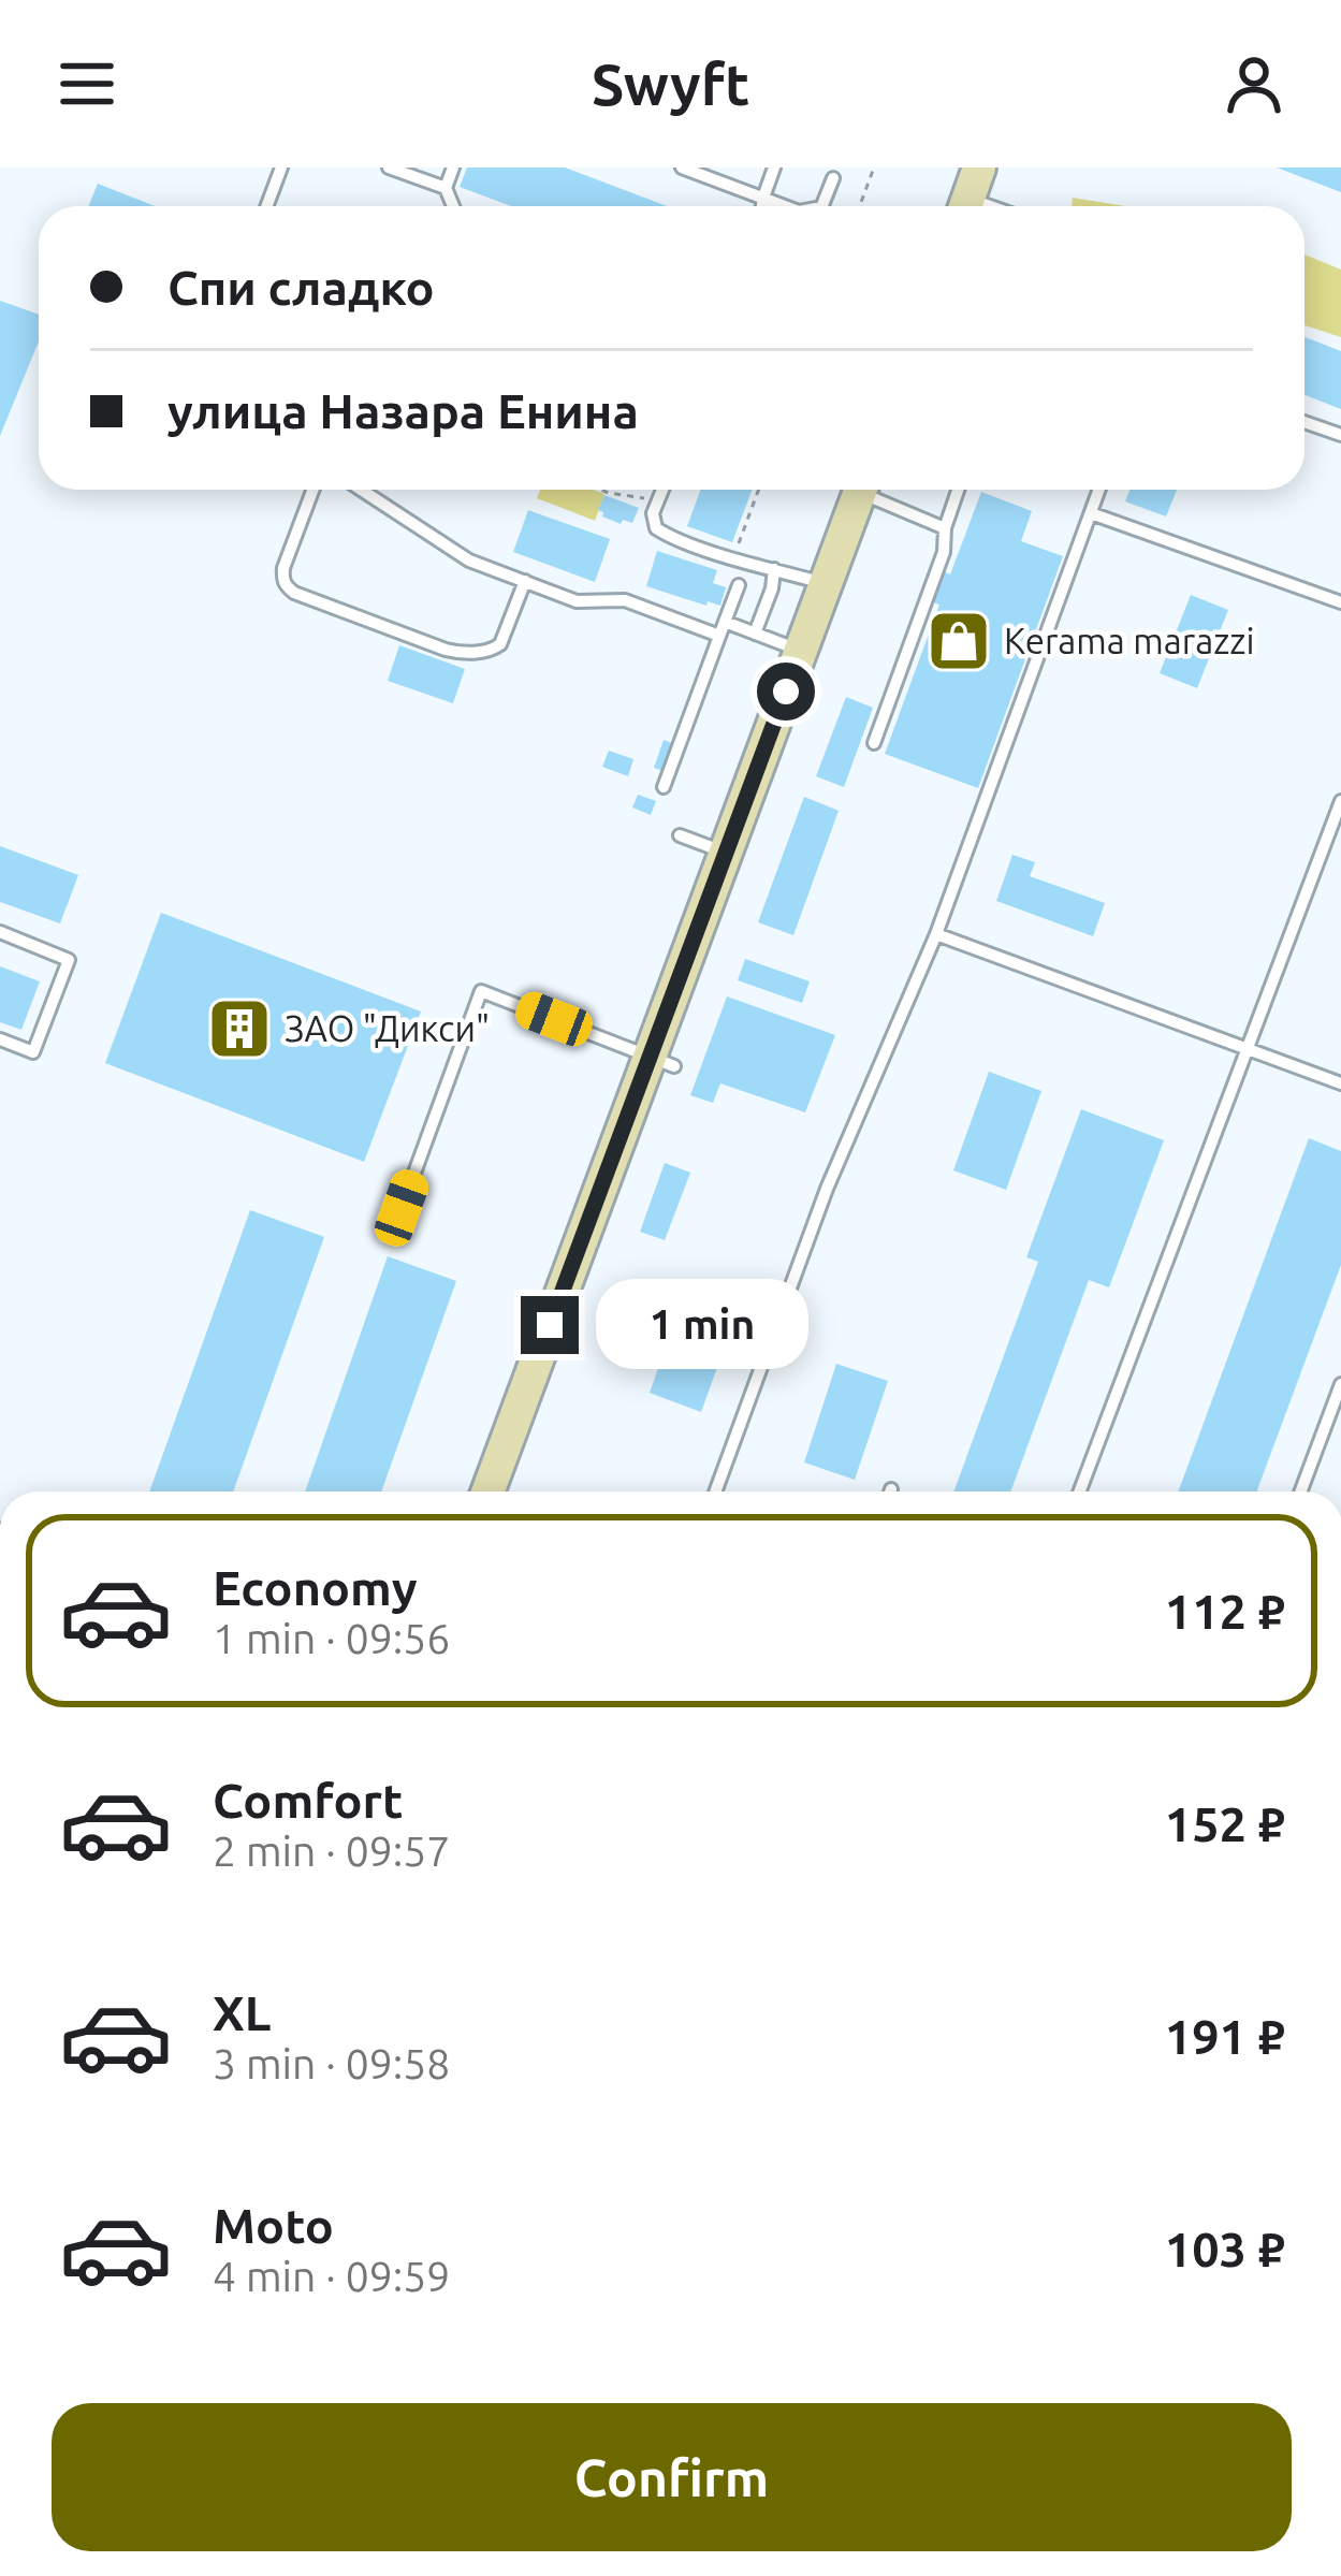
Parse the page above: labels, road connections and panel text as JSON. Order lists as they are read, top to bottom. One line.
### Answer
{"places":{"shop":["Kerama marazzi"],"building":["ЗАО \"Дикси\""]},"page":{"header":"Swyft","banner":["Спи сладко","улица Назара Енина"],"bubble":"1 min","list":[{"name":"Economy","note":"1 min · 09:56","value":"112 ₽"},{"name":"Comfort","note":"2 min · 09:57","value":"152 ₽"},{"name":"XL","note":"3 min · 09:58","value":"191 ₽"},{"name":"Moto","note":"4 min · 09:59","value":"103 ₽"}],"buttons":"Confirm"}}
